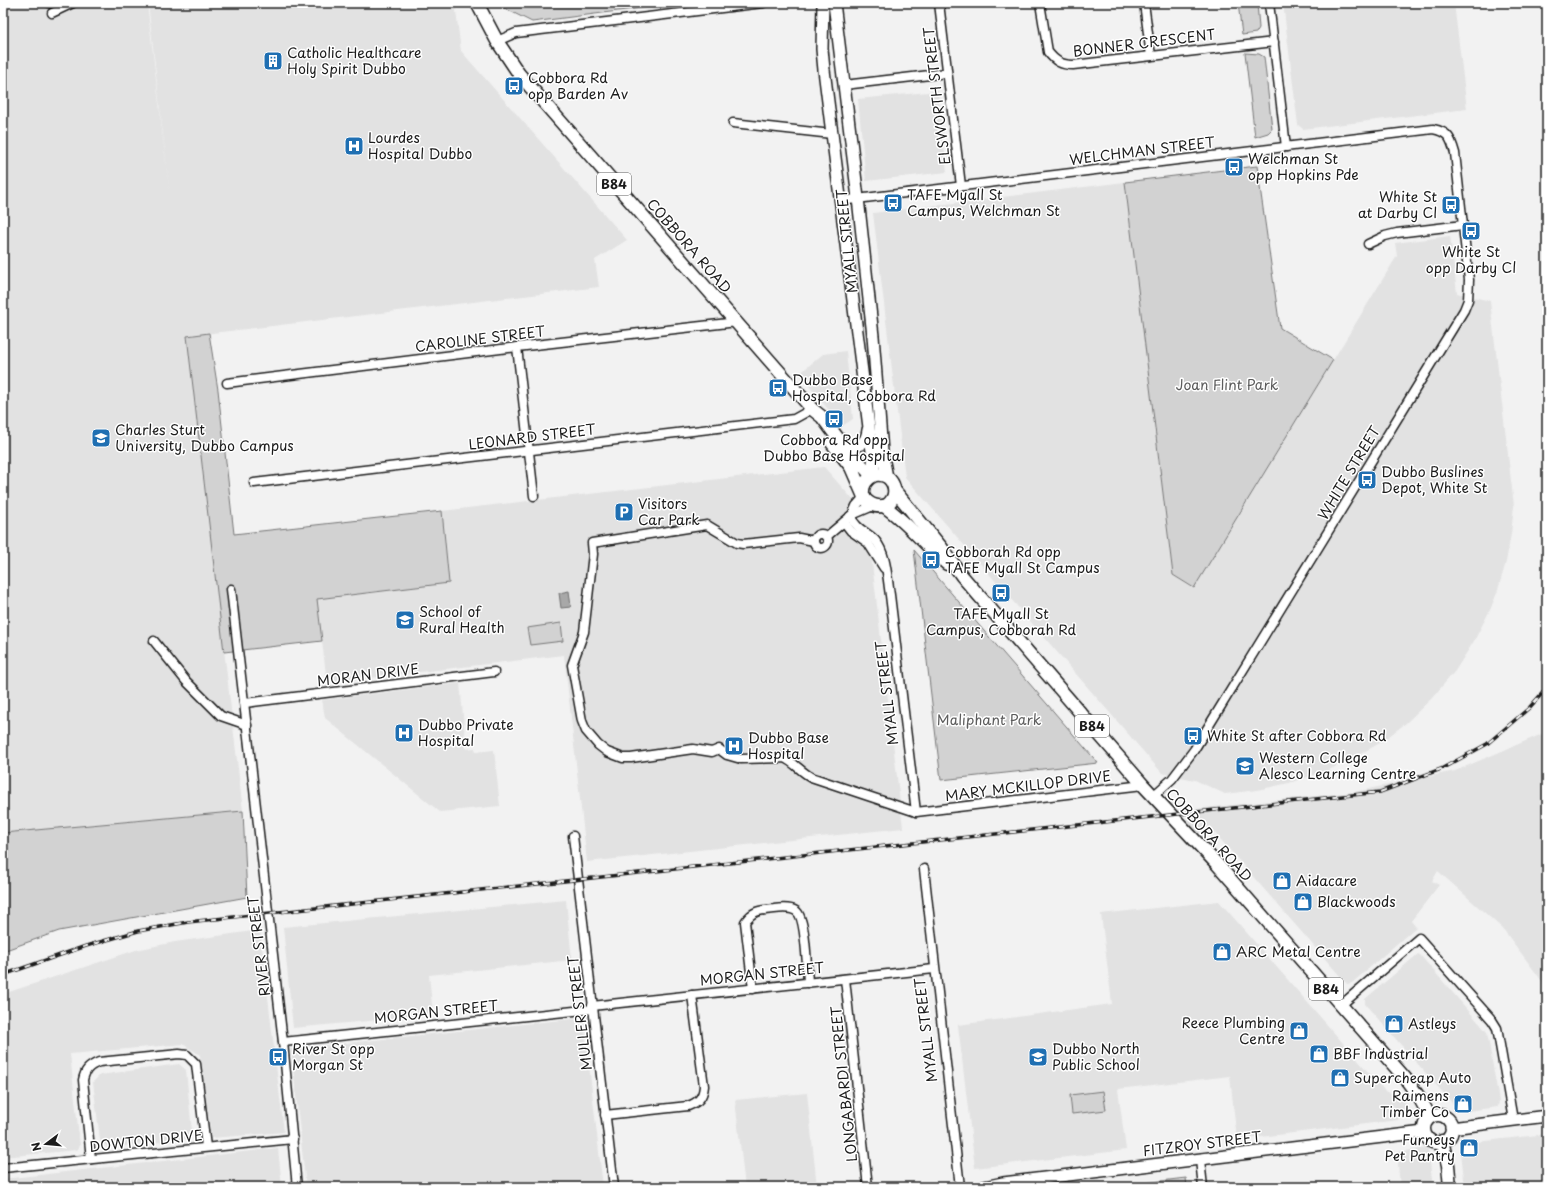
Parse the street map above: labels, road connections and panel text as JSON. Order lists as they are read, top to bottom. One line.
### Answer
{"streets":{"main road":["B84","COBBORA ROAD"],"street":["BONNER CRESCENT","ELSWORTH STREET","WELCHMAN STREET","MYALL STREET","CAROLINE STREET","LEONARD STREET","WHITE STREET","MORAN DRIVE","MARY MCKILLOP DRIVE","RIVER STREET","MORGAN STREET","MULLER STREET","LONGABARDI STREET","DOWTON DRIVE","FITZROY STREET"]},"crossings":[["ELSWORTH STREET","WELCHMAN STREET"],["WELCHMAN STREET","MYALL STREET"],["WELCHMAN STREET","WHITE STREET"],["B84","MYALL STREET"],["B84","COBBORA ROAD"],["MYALL STREET","COBBORA ROAD"],["MYALL STREET","MARY MCKILLOP DRIVE"],["MYALL STREET","MORGAN STREET"],["COBBORA ROAD","CAROLINE STREET"],["COBBORA ROAD","LEONARD STREET"],["COBBORA ROAD","WHITE STREET"],["COBBORA ROAD","MARY MCKILLOP DRIVE"],["COBBORA ROAD","FITZROY STREET"],["MORAN DRIVE","RIVER STREET"],["RIVER STREET","MORGAN STREET"],["RIVER STREET","DOWTON DRIVE"],["MORGAN STREET","MULLER STREET"],["MORGAN STREET","LONGABARDI STREET"]],"parks":["Joan Flint Park","Maliphant Park"],"places":{"building":["Catholic Healthcare Holy Spirit Dubbo"],"bus stop":["Cobbora Rd opp Barden Av","Welchman St opp Hopkins Pde","TAFE Myall St Campus, Welchman St","White St at Darby Cl","White St opp Darby Cl","Dubbo Base Hospital, Cobbora Rd","Cobbora Rd opp Dubbo Base Hospital","Dubbo Buslines Depot, White St","Cobborah Rd opp TAFE Myall St Campus","TAFE Myall St Campus, Cobborah Rd","White St after Cobbora Rd","River St opp Morgan St"],"hospital":["Lourdes Hospital Dubbo","Dubbo Private Hospital","Dubbo Base Hospital"],"school or university":["Charles Sturt University, Dubbo Campus","School of Rural Health","Western College Alesco Learning Centre","Dubbo North Public School"],"parking":["Visitors Car Park"],"shop":["Aidacare","Blackwoods","ARC Metal Centre","Astleys","Reece Plumbing Centre","BBF Industrial","Supercheap Auto","Raimens Timber Co","Furneys Pet Pantry"]},"north":"left"}
